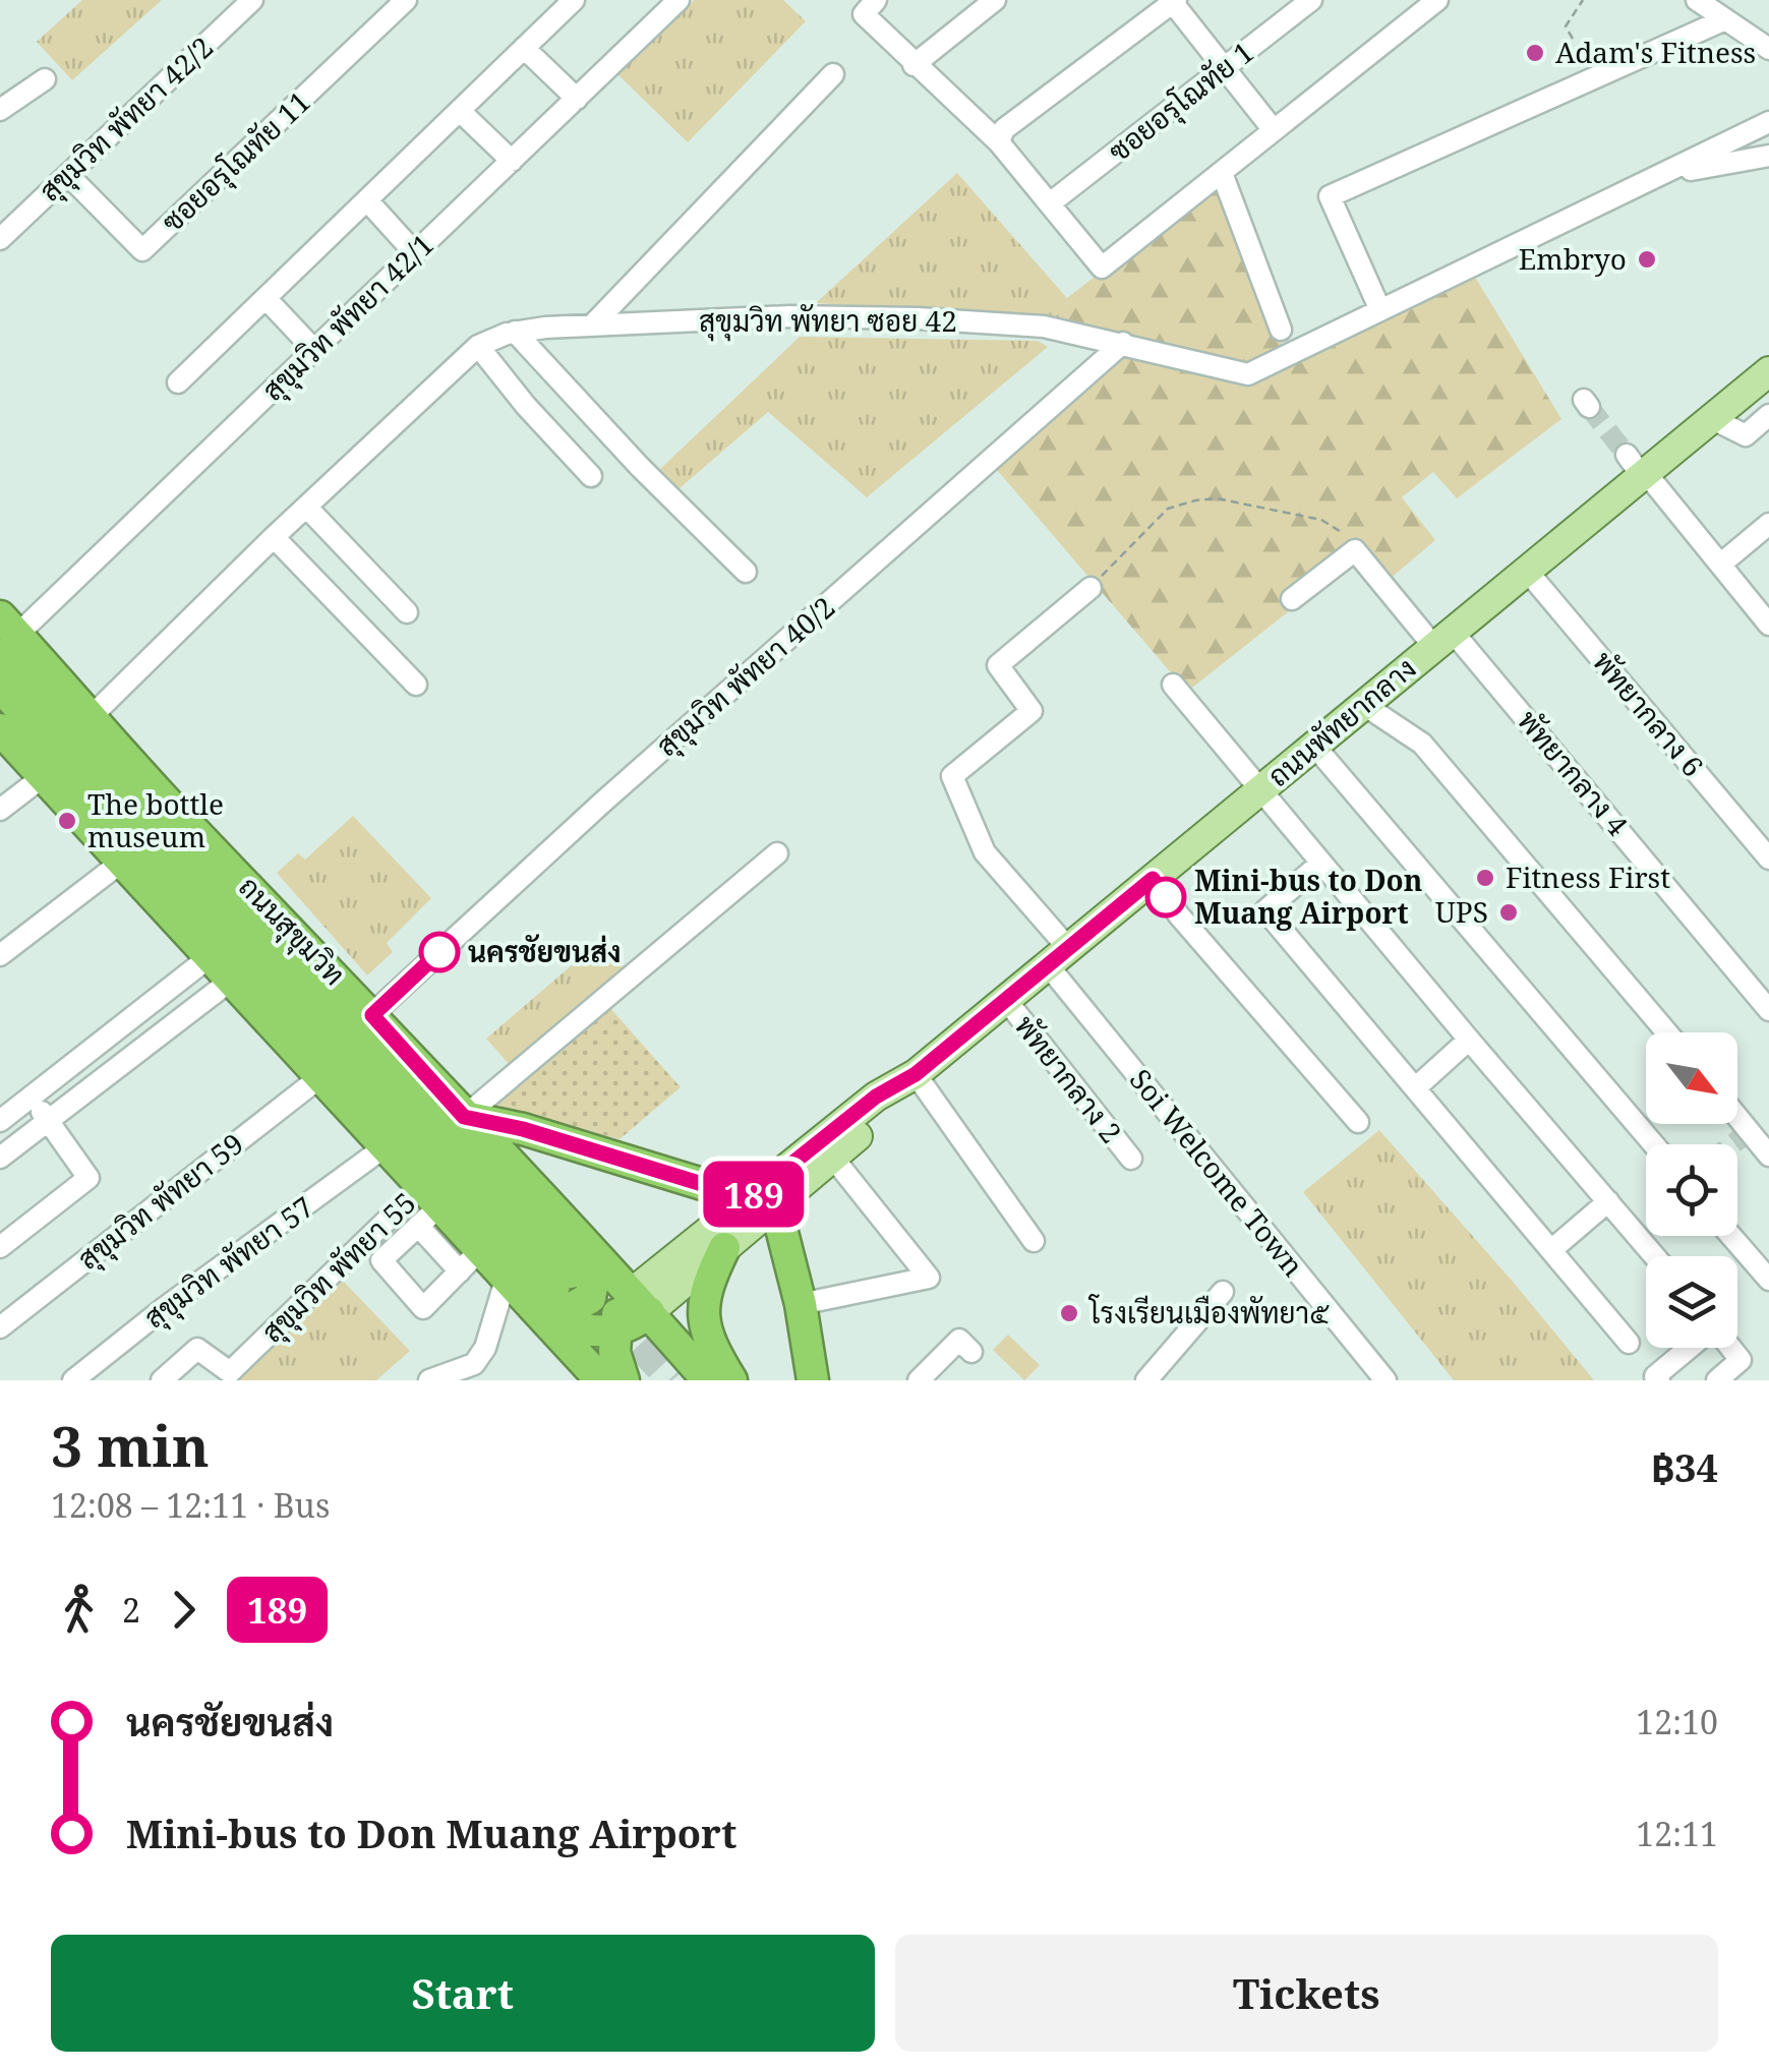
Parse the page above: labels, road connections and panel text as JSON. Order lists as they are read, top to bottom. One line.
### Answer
{"streets":{"highway":["ถนนสุขุมวิท"],"main road":["ถนนพัทยากลาง"],"street":["ซอยอรุโณทัย 1","สุขุมวิท พัทยา 42/2","ซอยอรุโณทัย 11","สุขุมวิท พัทยา 42/1","สุขุมวิท พัทยา ซอย 42","สุขุมวิท พัทยา 40/2","พัทยากลาง 6","พัทยากลาง 4","พัทยากลาง 2","Soi Welcome Town","สุขุมวิท พัทยา 59","สุขุมวิท พัทยา 57","สุขุมวิท พัทยา 55"]},"crossings":[["สุขุมวิท พัทยา 42/2","ซอยอรุโณทัย 11"],["สุขุมวิท พัทยา 42/1","ถนนสุขุมวิท"],["สุขุมวิท พัทยา ซอย 42","สุขุมวิท พัทยา 40/2"],["สุขุมวิท พัทยา ซอย 42","ถนนสุขุมวิท"],["สุขุมวิท พัทยา 40/2","ถนนสุขุมวิท"],["พัทยากลาง 6","ถนนพัทยากลาง"],["ถนนพัทยากลาง","พัทยากลาง 4"],["ถนนพัทยากลาง","ถนนสุขุมวิท"],["ถนนพัทยากลาง","พัทยากลาง 2"],["ถนนพัทยากลาง","Soi Welcome Town"]],"places":["Adam's Fitness","Embryo","The bottle museum","Fitness First","Mini-bus to Don Muang Airport","UPS","นครชัยขนส่ง","โรงเรียนเมืองพัทยา๕"],"lines":["bus line 189"],"north":"bottom right","page":{"on_map":"189","heading":["3 min","12:08 – 12:11 · Bus","฿34"],"legs":["2","189"],"list":[{"name":"นครชัยขนส่ง","value":"12:10"},{"name":"Mini-bus to Don Muang Airport","value":"12:11"}],"buttons":["Start","Tickets"]}}
